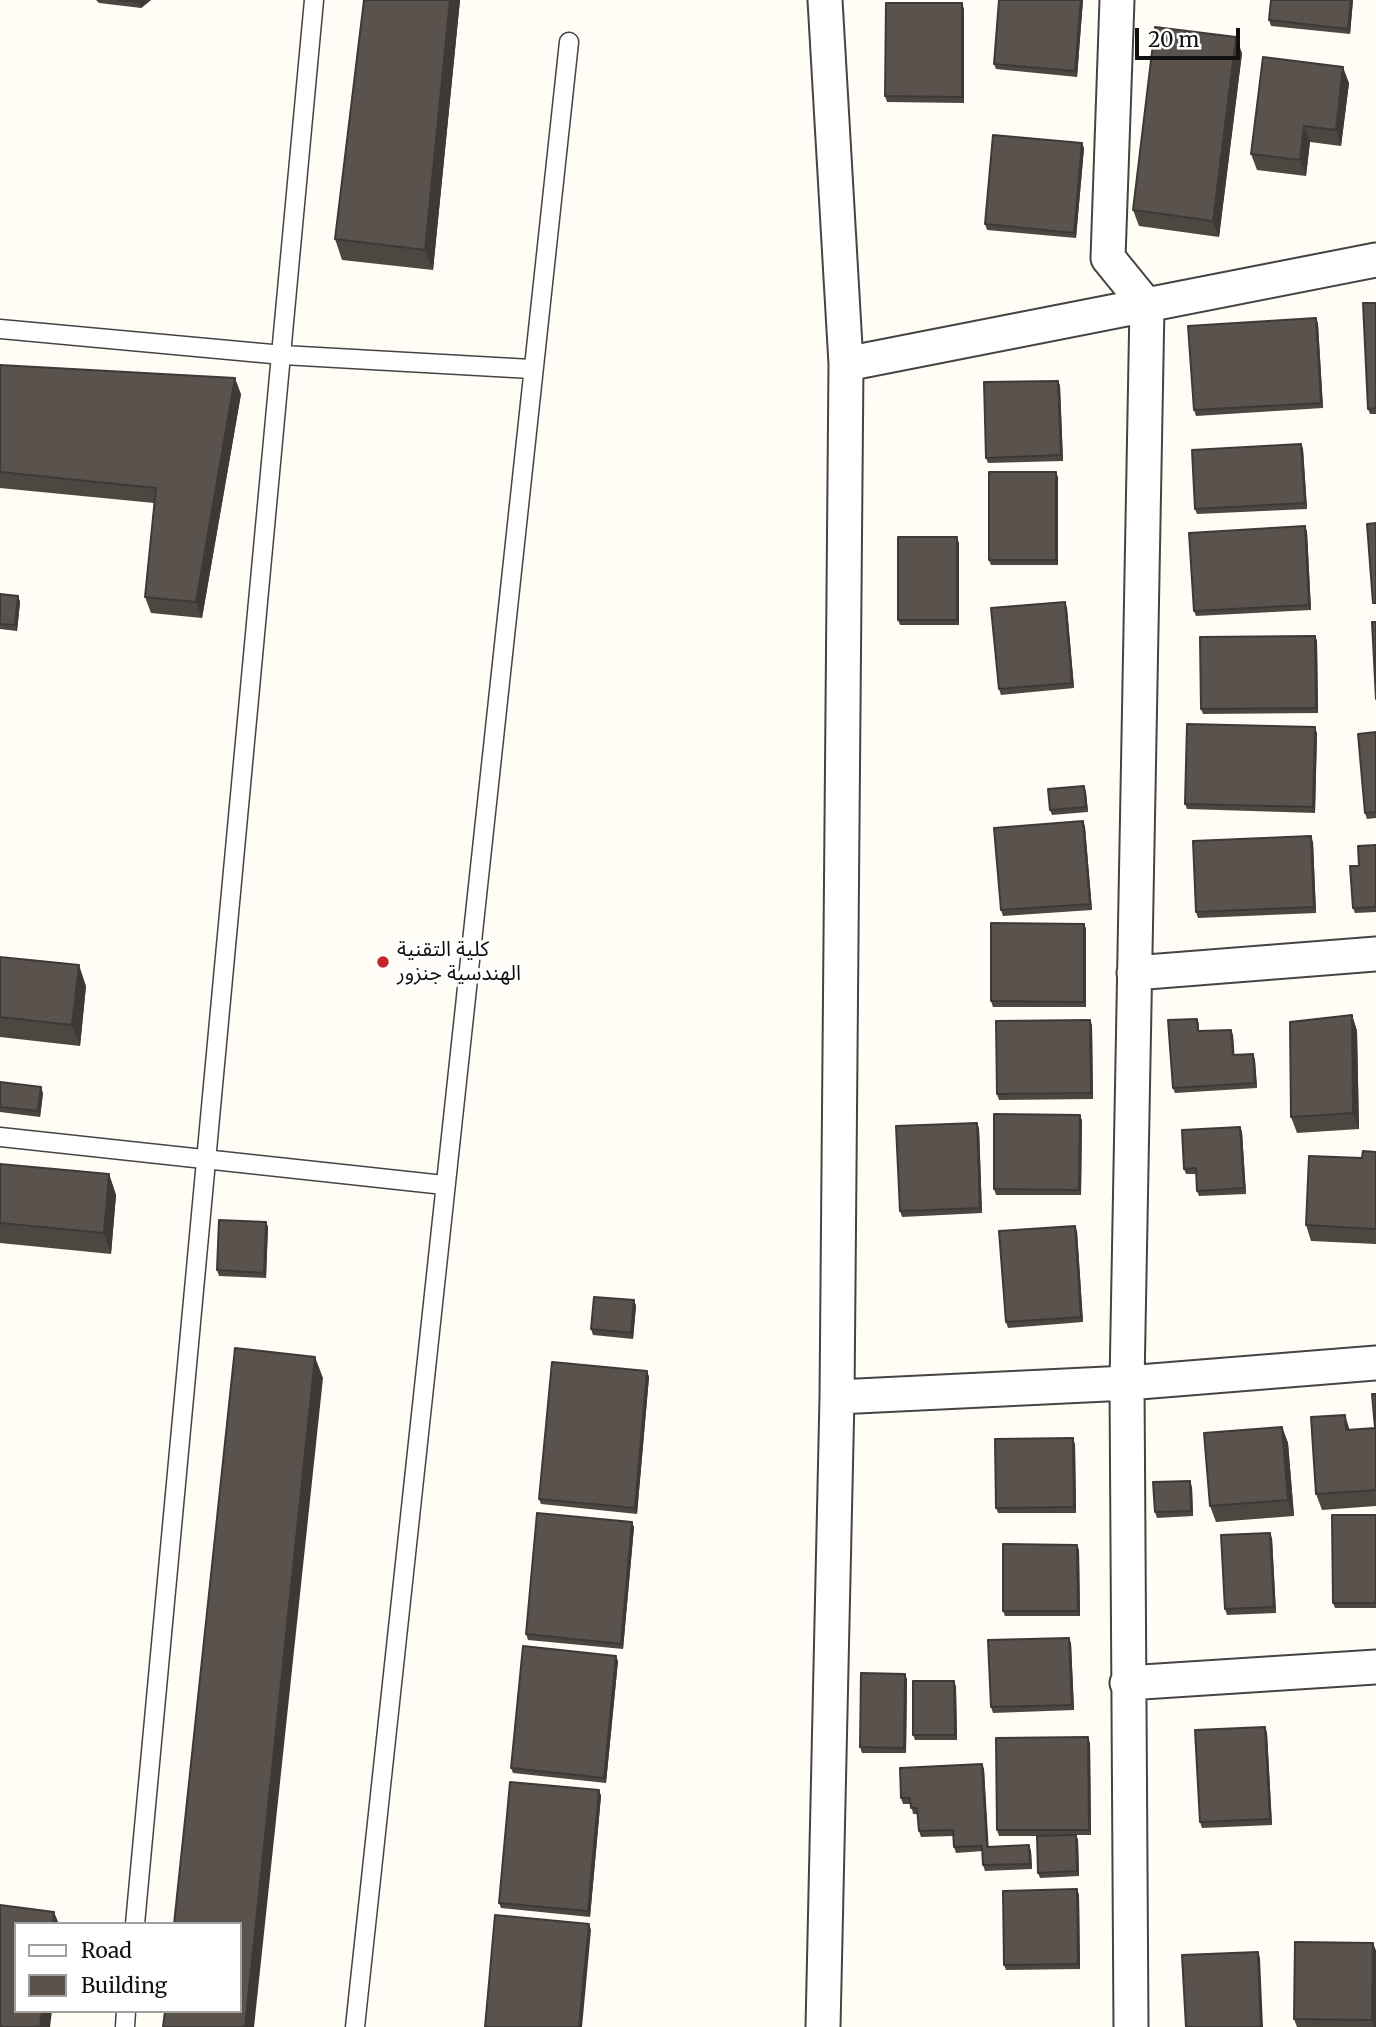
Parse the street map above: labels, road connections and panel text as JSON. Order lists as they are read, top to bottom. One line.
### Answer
{"places":["كلية التقنية الهندسية جنزور"],"legend":["Road","Building"],"scale_bar":"20 m"}
